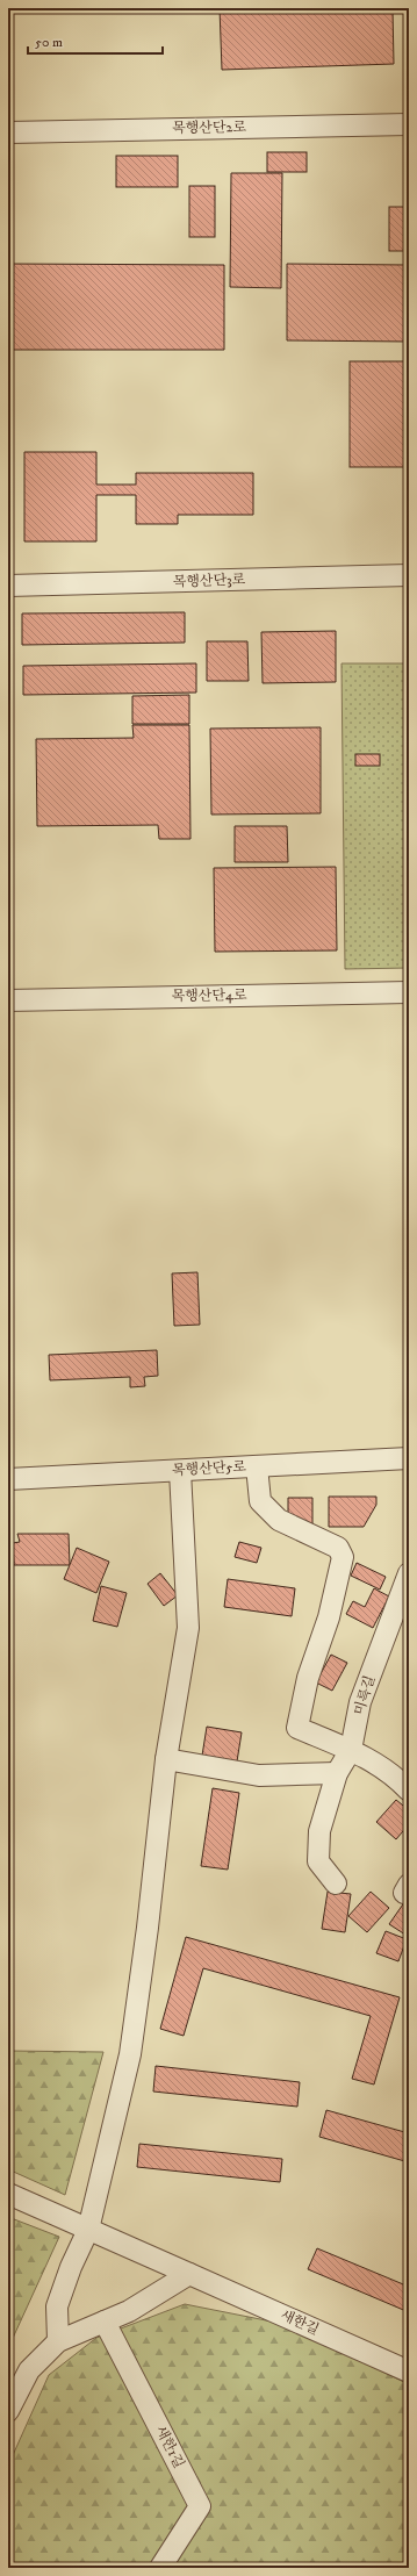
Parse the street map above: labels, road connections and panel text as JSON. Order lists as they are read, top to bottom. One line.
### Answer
{"streets":{"street":["목행산단2로","목행산단3로","목행산단4로","목행산단5로","미륵길","새한길","새한1길"]},"scale_bar":"50 m"}
